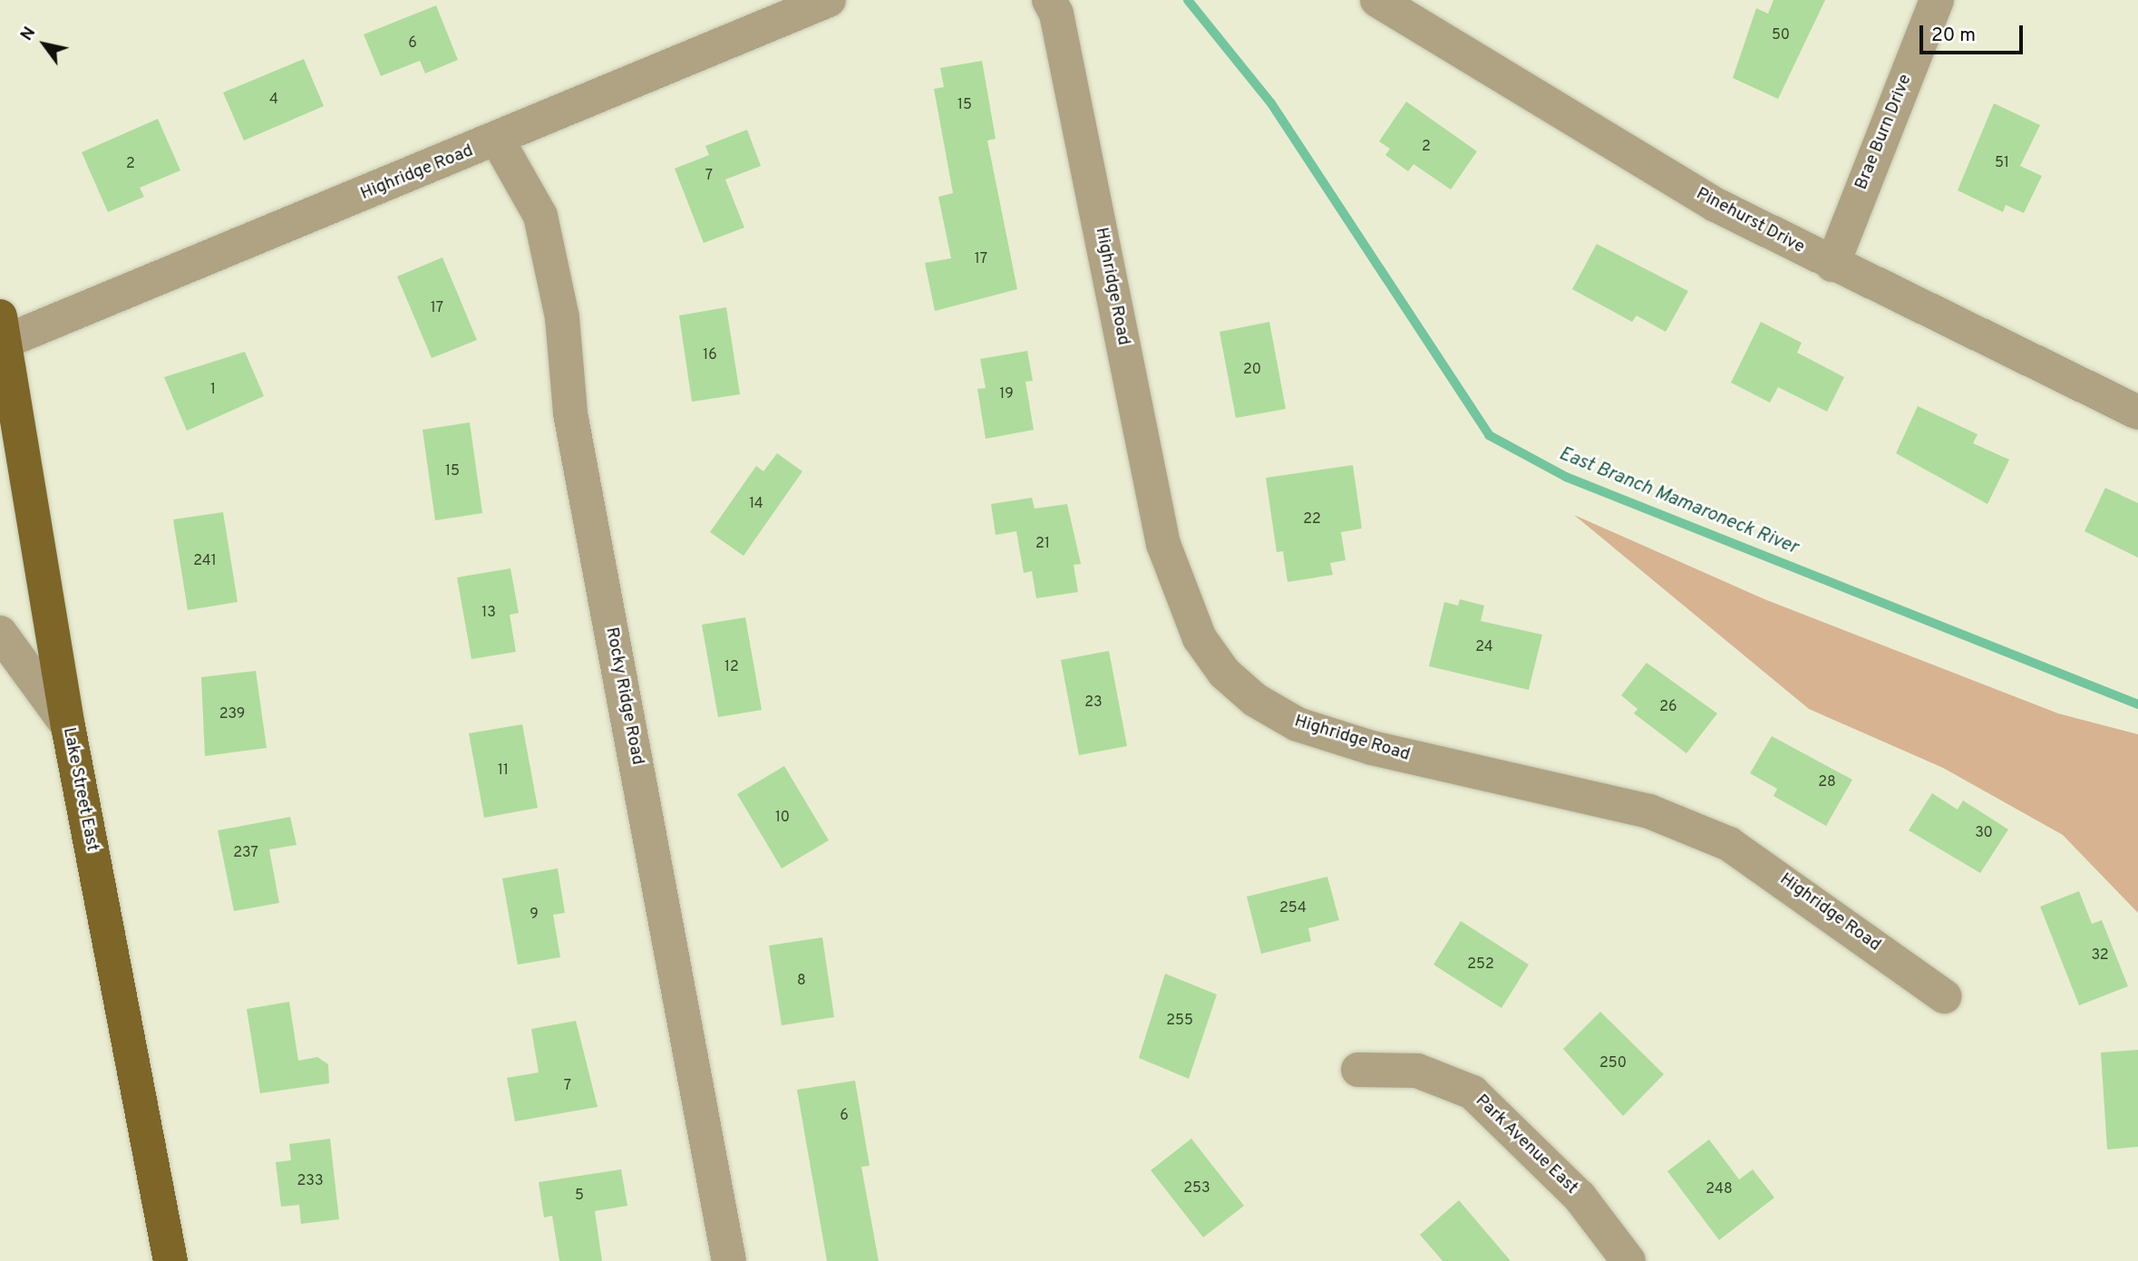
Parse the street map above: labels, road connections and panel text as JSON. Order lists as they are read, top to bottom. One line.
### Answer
{"streets":{"main road":["Lake Street East"],"street":["Brae Burn Drive","Highridge Road","Pinehurst Drive","Rocky Ridge Road","Park Avenue East"]},"crossings":[["Brae Burn Drive","Pinehurst Drive"],["Highridge Road","Rocky Ridge Road"],["Highridge Road","Lake Street East"]],"water":["East Branch Mamaroneck River"],"house_numbers":["50","6","4","15","2","51","2","7","17","17","16","20","1","19","15","14","22","21","241","13","24","12","23","26","239","11","28","10","30","237","254","9","32","252","8","255","250","7","6","233","253","248","5"],"scale_bar":"20 m","north":"top left"}
